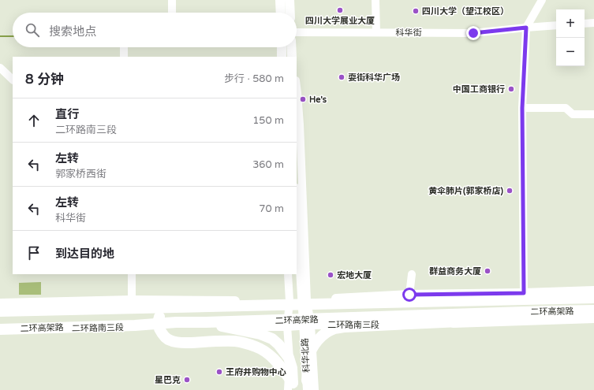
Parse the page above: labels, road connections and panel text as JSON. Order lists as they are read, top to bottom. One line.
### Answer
{"streets":{"highway":["二环高架路"],"main road":["二环路南三段","科华北路"],"street":["科华街"]},"places":["四川大学展业大厦","四川大学（望江校区）","耍街科华广场","中国工商银行","He's","黄伞肺片(郭家桥店)","群益商务大厦","宏地大厦","王府井购物中心","星巴克"],"page":{"map_buttons":["+","−"],"search":"搜索地点","heading":["8 分钟","步行 · 580 m"],"list":[["直行","二环路南三段","150 m"],["左转","郭家桥西街","360 m"],["左转","科华街","70 m"],"到达目的地"]}}
